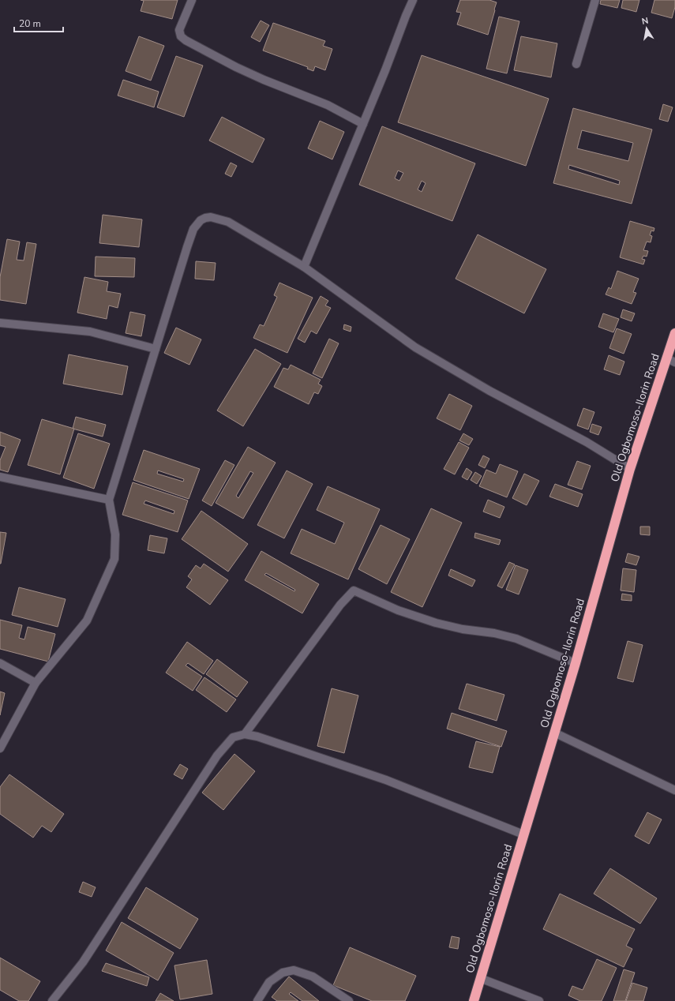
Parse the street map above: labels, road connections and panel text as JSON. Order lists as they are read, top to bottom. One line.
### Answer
{"streets":{"highway":["Old Ogbomoso-Ilorin Road"]},"scale_bar":"20 m","north":"top"}
